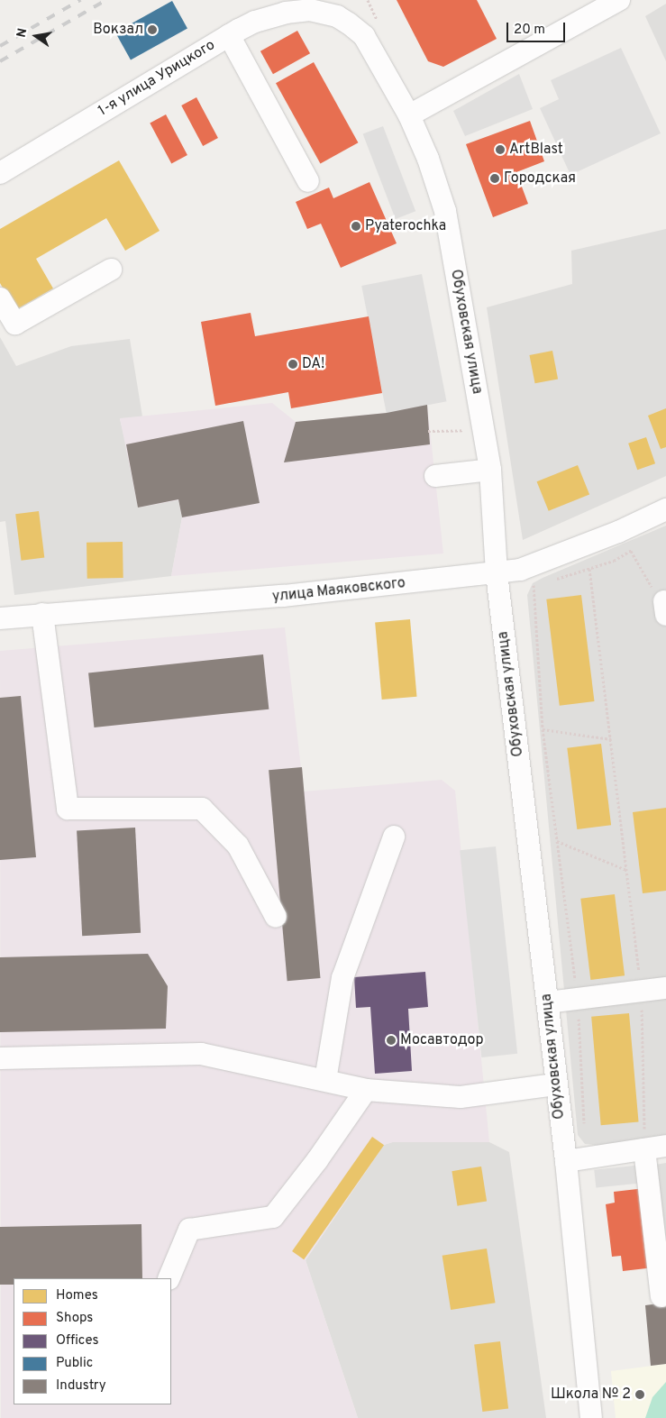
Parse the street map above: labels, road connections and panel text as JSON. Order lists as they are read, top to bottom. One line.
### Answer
{"streets":{"street":["1-я улица Урицкого","Обуховская улица","улица Маяковского"]},"crossings":[["1-я улица Урицкого","Обуховская улица"],["Обуховская улица","улица Маяковского"]],"places":["Вокзал","ArtBlast","Городская","Pyaterochka","DA!","Мосавтодор","Школа № 2"],"legend":["Homes","Shops","Offices","Public","Industry"],"scale_bar":"20 m","north":"left"}
